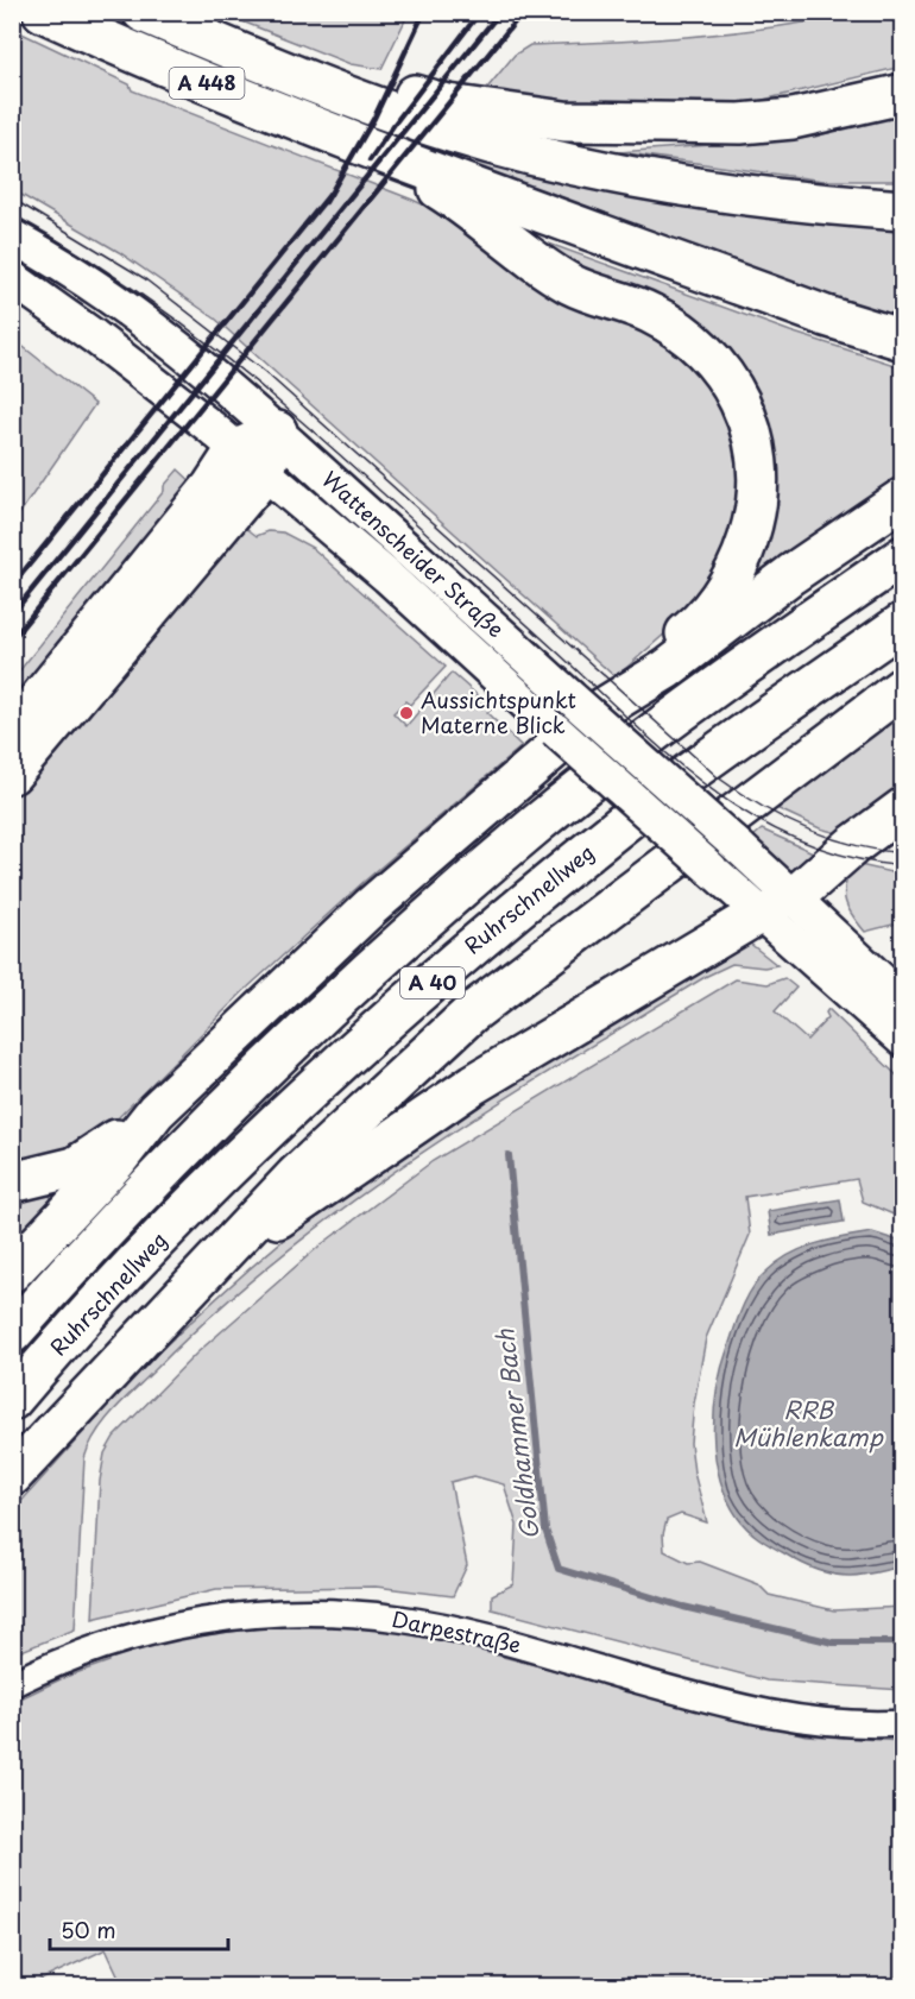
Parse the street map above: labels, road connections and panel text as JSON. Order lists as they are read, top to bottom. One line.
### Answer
{"streets":{"highway":["A 448","Ruhrschnellweg","A 40"],"main road":["Wattenscheider Straße"],"street":["Darpestraße"]},"water":["RRB Mühlenkamp","Goldhammer Bach"],"places":["Aussichtspunkt Materne Blick"],"scale_bar":"50 m"}
